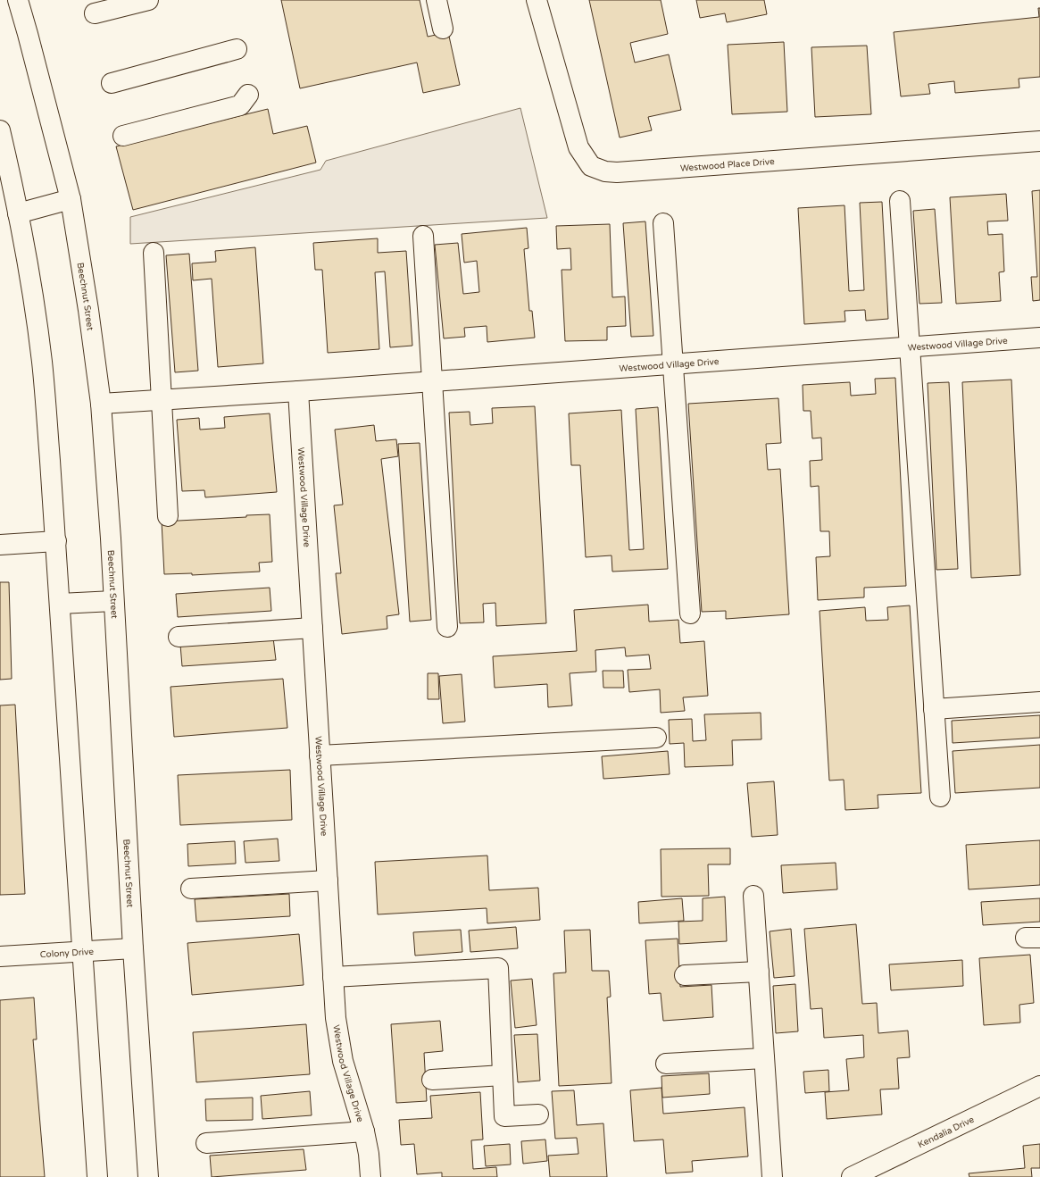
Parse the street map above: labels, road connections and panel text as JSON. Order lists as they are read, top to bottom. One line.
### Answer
{"streets":{"street":["Westwood Place Drive","Beechnut Street","Westwood Village Drive","Colony Drive","Kendalia Drive"]},"crossings":[["Beechnut Street","Westwood Village Drive"],["Beechnut Street","Colony Drive"]]}
